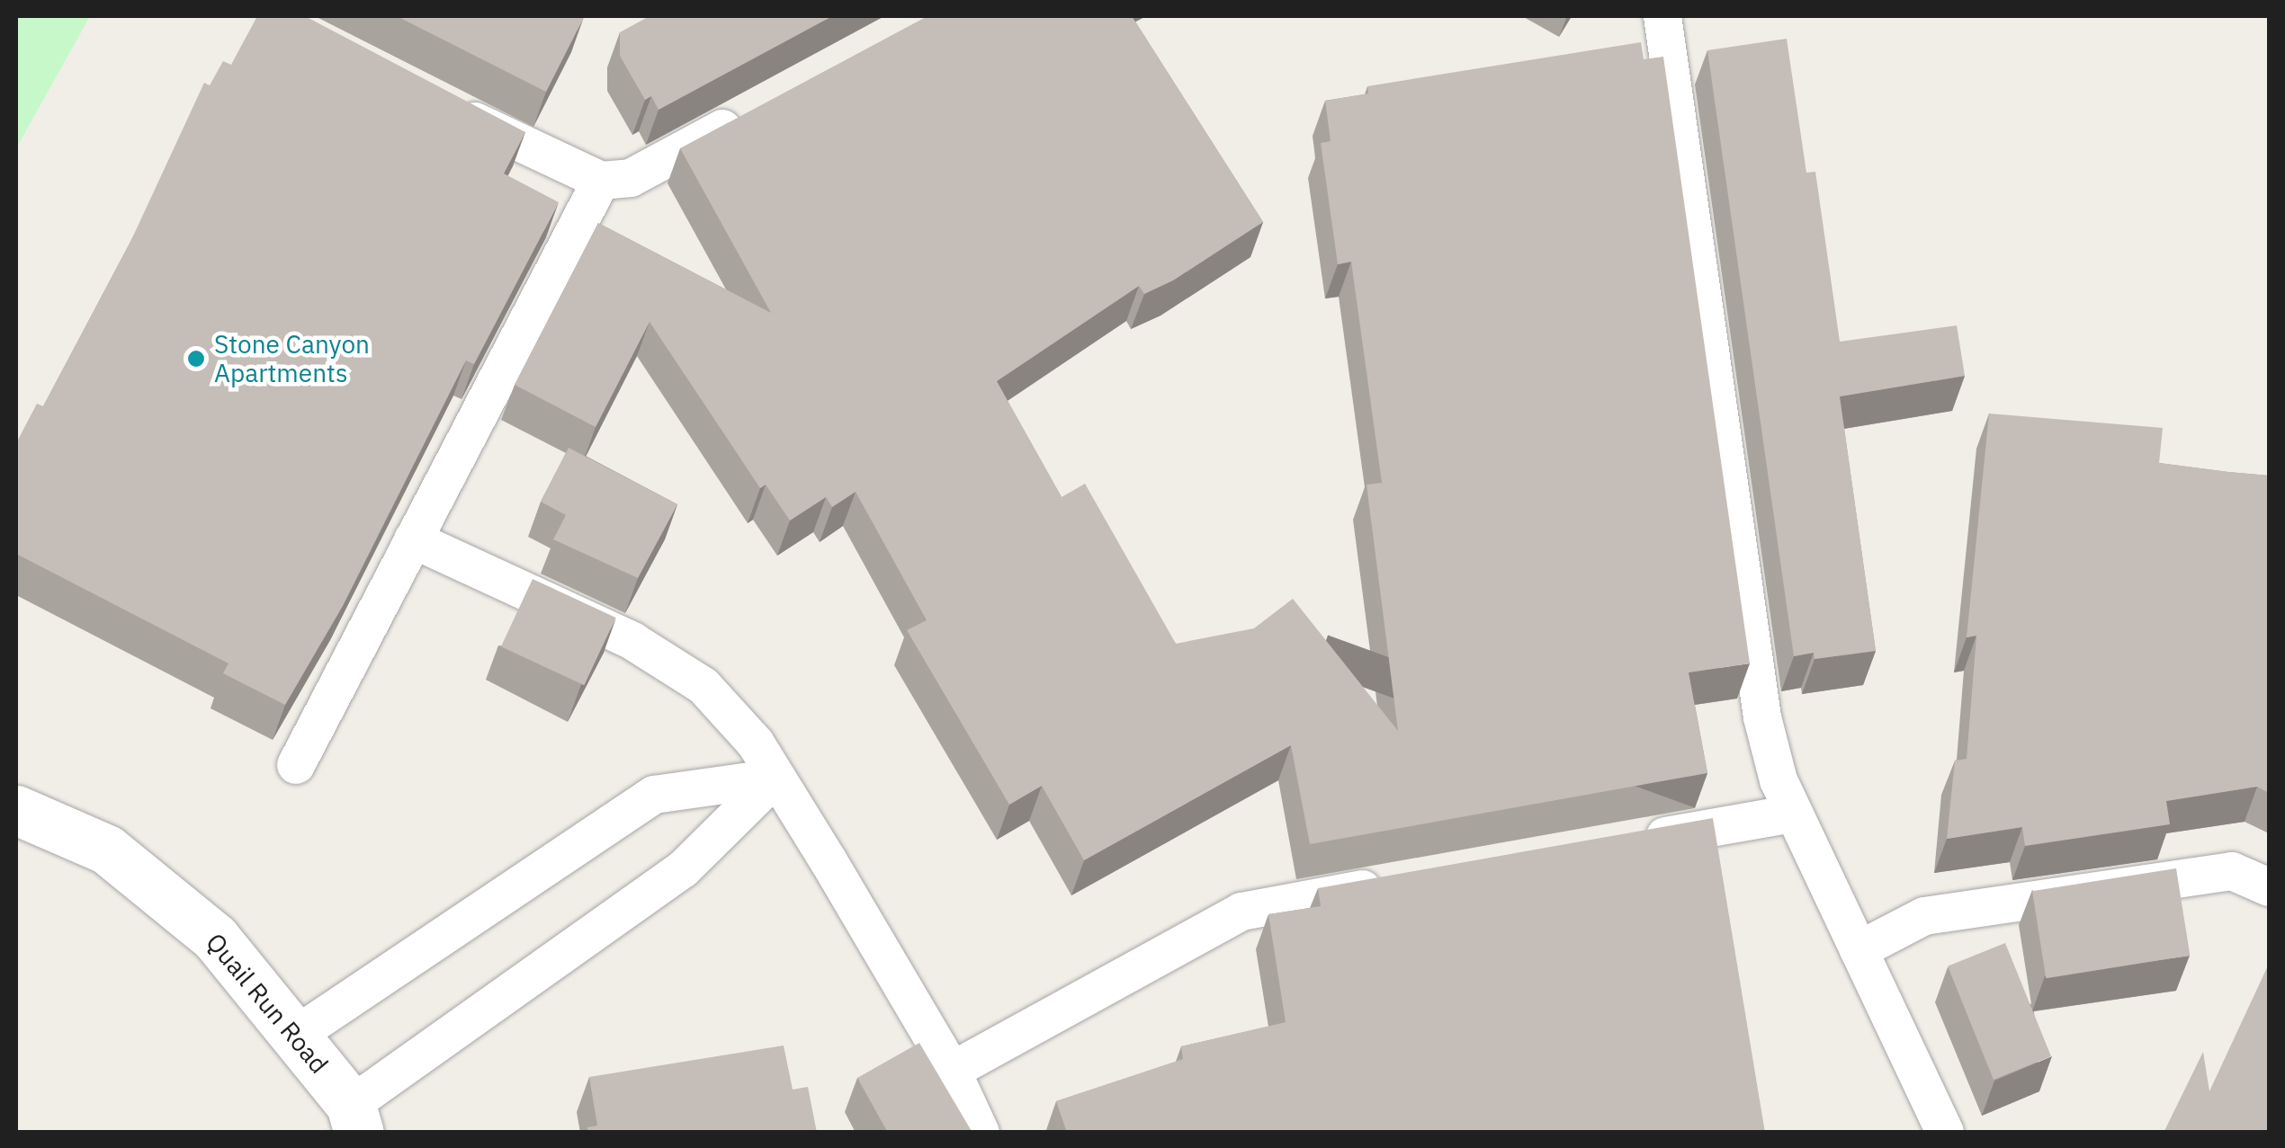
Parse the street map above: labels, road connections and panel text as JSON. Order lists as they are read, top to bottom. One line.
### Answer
{"streets":{"street":["Quail Run Road"]},"places":["Stone Canyon Apartments"]}
